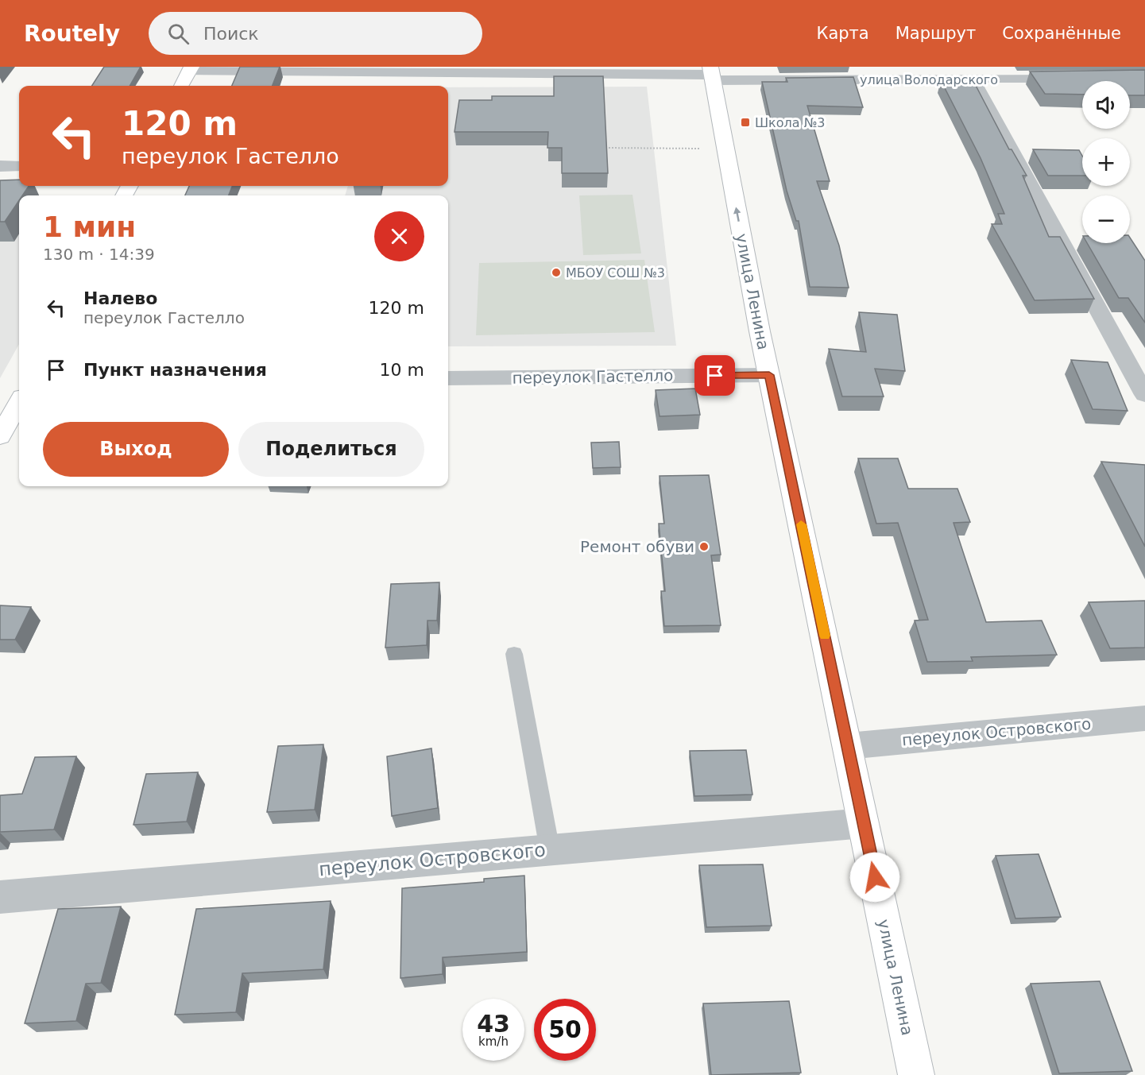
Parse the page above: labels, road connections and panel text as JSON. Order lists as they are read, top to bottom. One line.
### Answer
{"streets":{"main road":["улица Ленина"],"street":["улица Володарского","переулок Гастелло","переулок Островского"]},"crossings":[["улица Володарского","улица Ленина"],["улица Ленина","переулок Гастелло"],["улица Ленина","переулок Островского"]],"places":{"transit":["Школа №3"],"other":["МБОУ СОШ №3","Ремонт обуви"]},"page":{"header":"Routely","search":"Поиск","nav":["Карта","Маршрут","Сохранённые"],"map_buttons":["+","−"],"turn":["120 m","переулок Гастелло"],"heading":["1 мин","130 m · 14:39"],"list":[{"name":"Налево","note":"переулок Гастелло","value":"120 m"},{"name":"Пункт назначения","value":"10 m"}],"buttons":["Выход","Поделиться"],"speed":"43 km/h","limit":"50"}}
